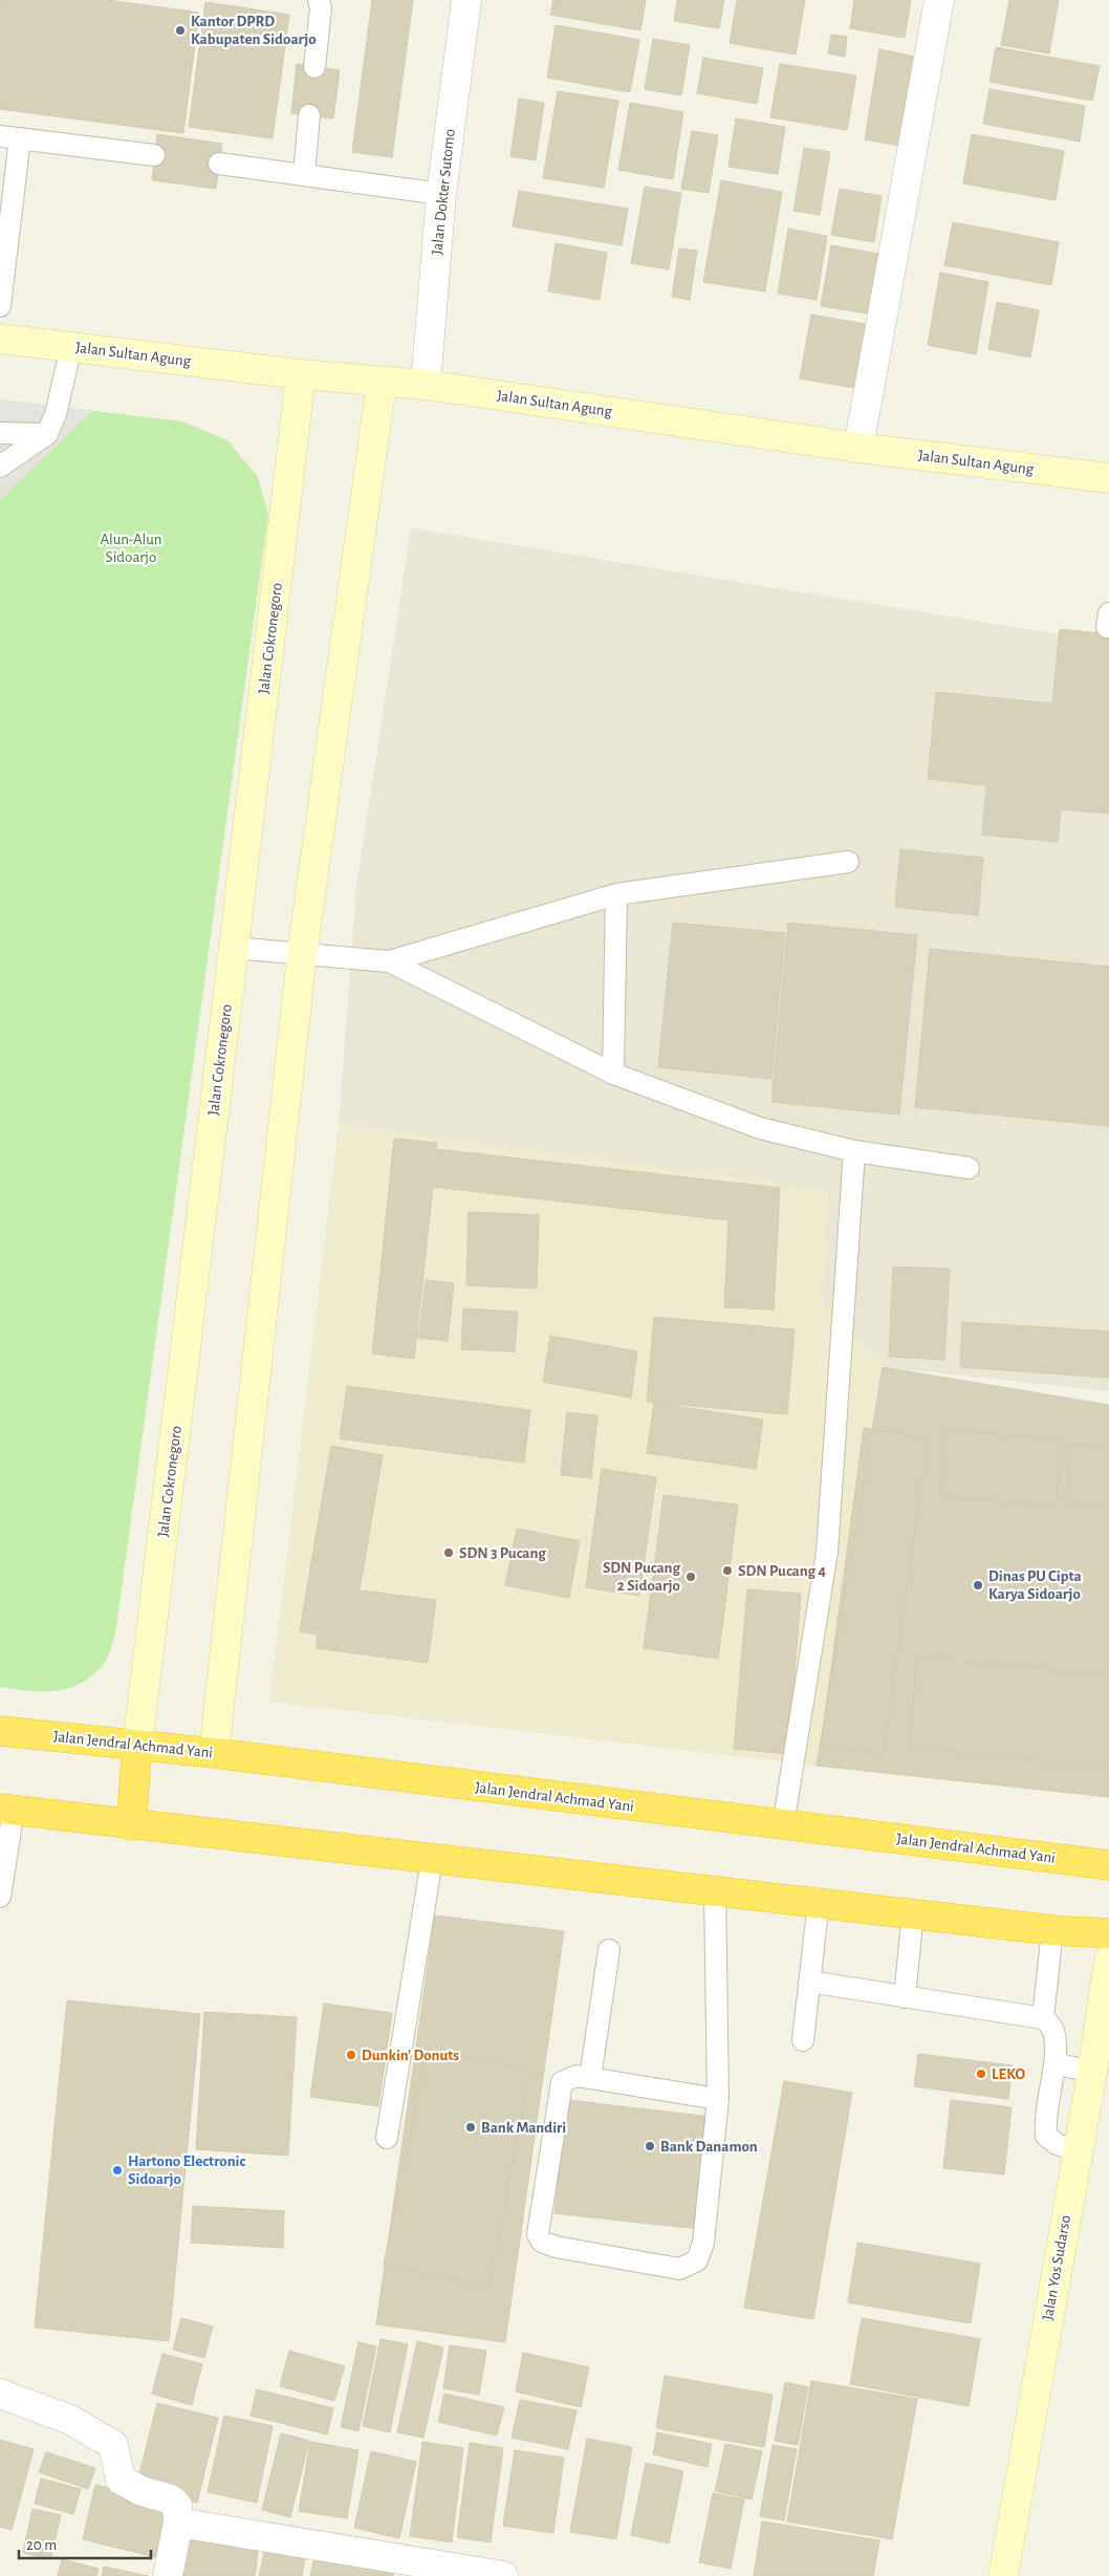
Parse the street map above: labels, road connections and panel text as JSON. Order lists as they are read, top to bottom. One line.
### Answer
{"streets":{"highway":["Jalan Jendral Achmad Yani"],"street":["Jalan Dokter Sutomo","Jalan Sultan Agung","Jalan Cokronegoro","Jalan Yos Sudarso"]},"crossings":[["Jalan Dokter Sutomo","Jalan Sultan Agung"],["Jalan Sultan Agung","Jalan Cokronegoro"],["Jalan Cokronegoro","Jalan Jendral Achmad Yani"]],"parks":["Alun-Alun Sidoarjo"],"places":["Kantor DPRD Kabupaten Sidoarjo","SDN 3 Pucang","SDN Pucang 4","SDN Pucang 2 Sidoarjo","Dinas PU Cipta Karya Sidoarjo","Dunkin' Donuts","LEKO","Bank Mandiri","Bank Danamon","Hartono Electronic Sidoarjo"],"scale_bar":"20 m"}
